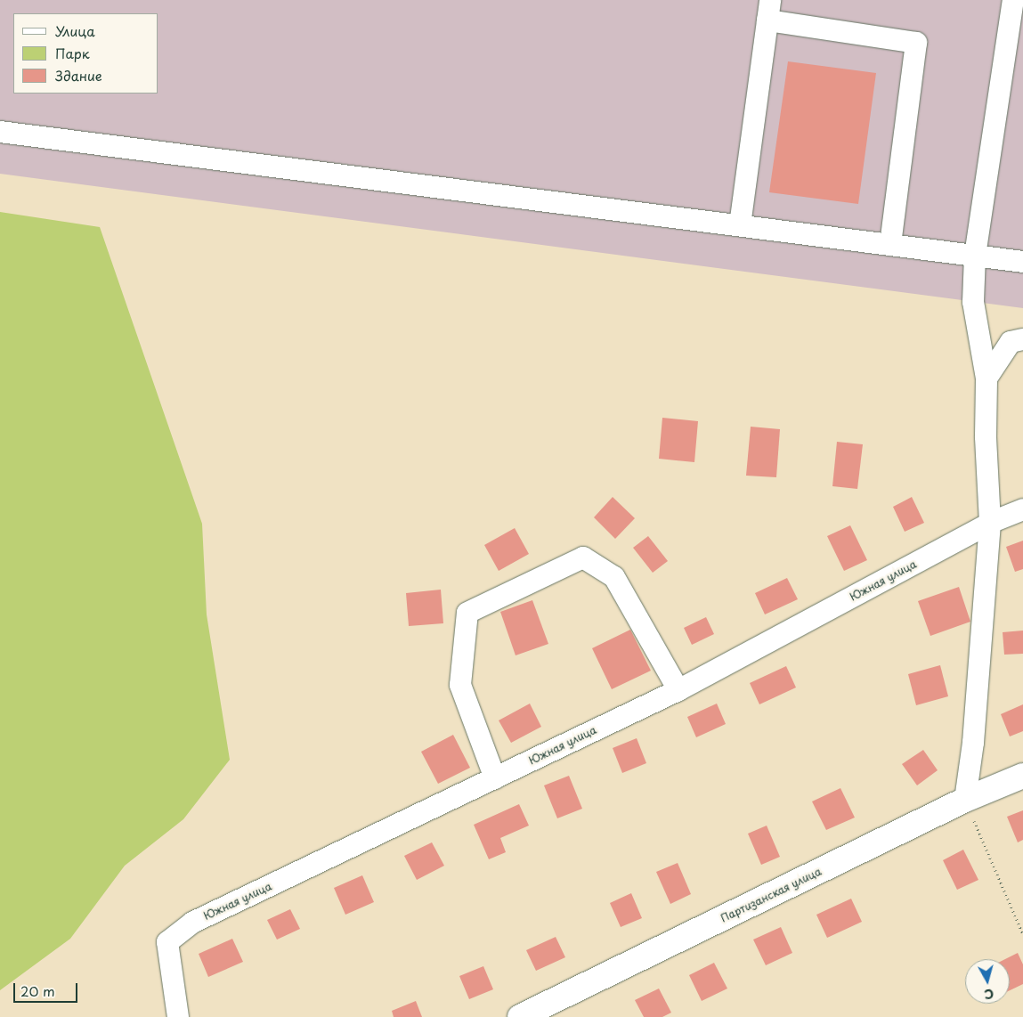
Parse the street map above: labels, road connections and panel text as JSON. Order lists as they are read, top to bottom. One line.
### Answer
{"streets":{"main road":["Партизанская улица"],"street":["Южная улица"]},"legend":["Улица","Парк","Здание"],"scale_bar":"20 m","north":"bottom"}
